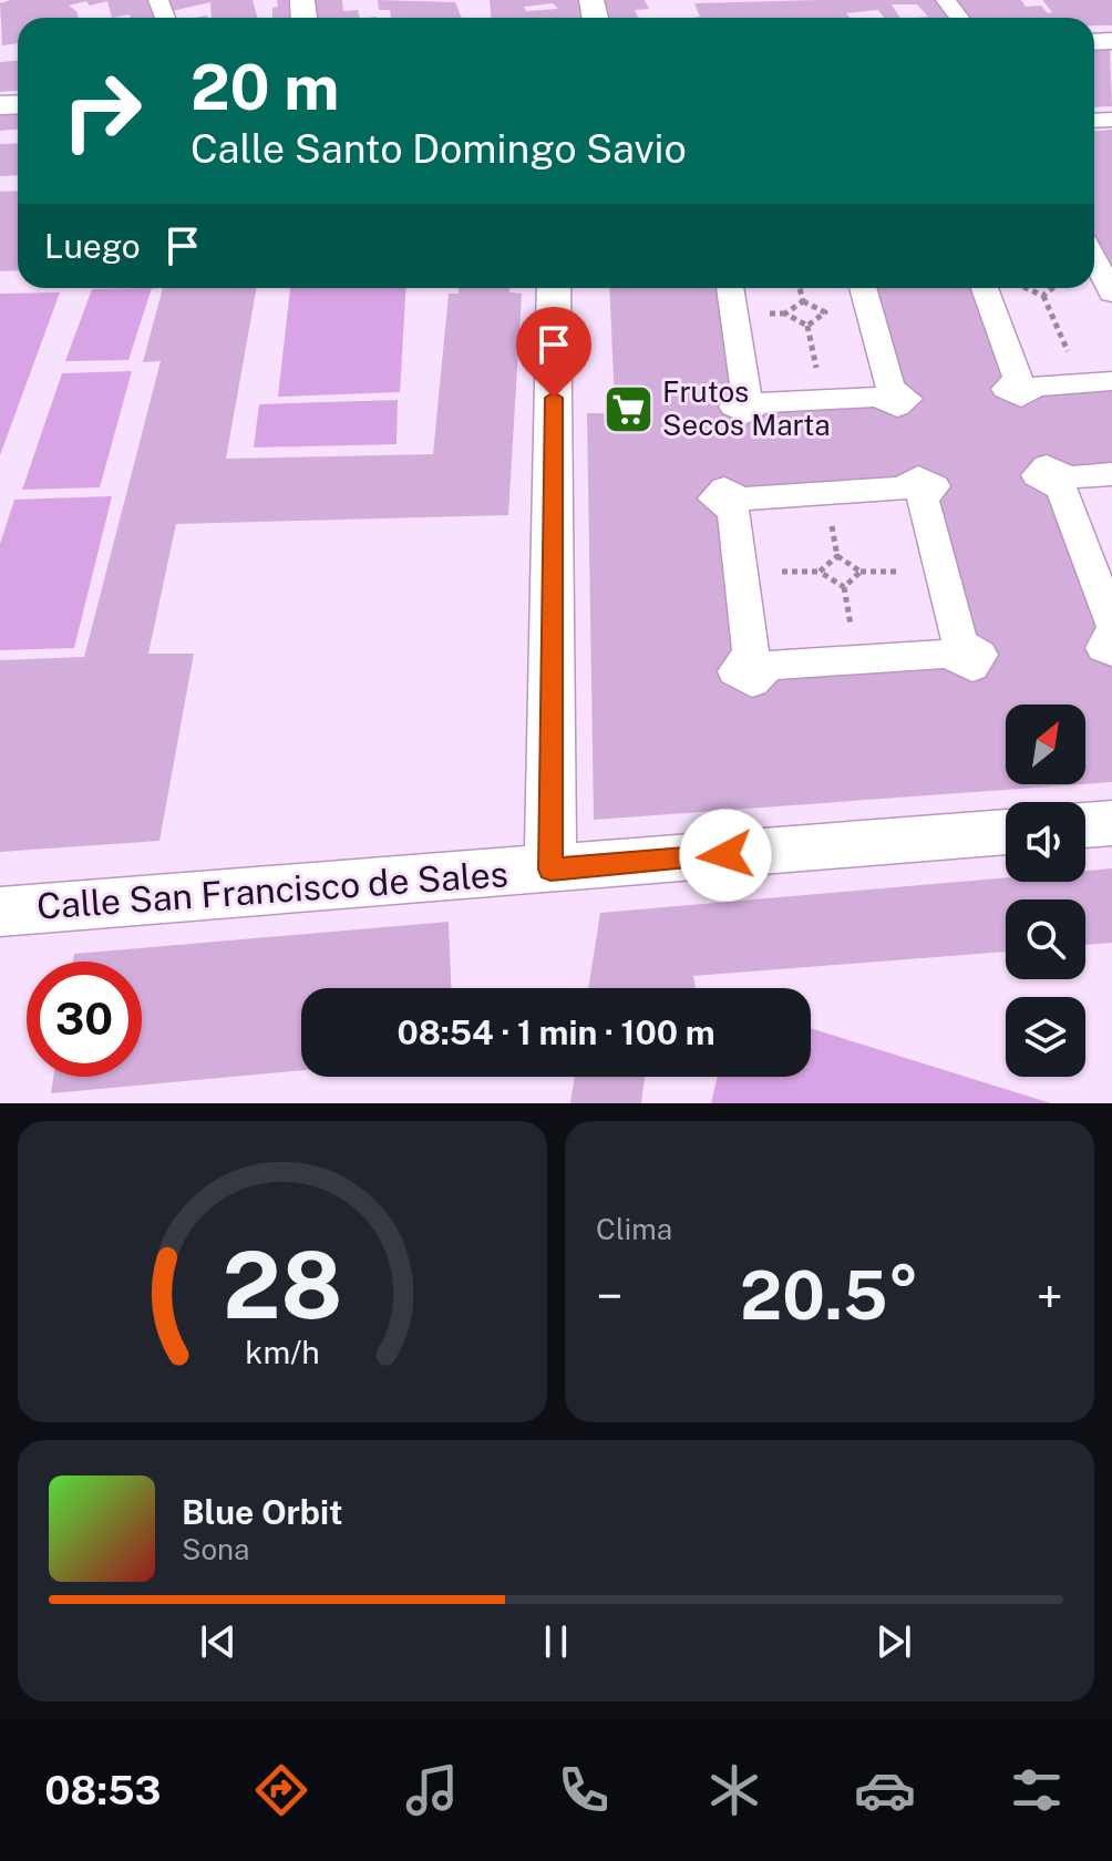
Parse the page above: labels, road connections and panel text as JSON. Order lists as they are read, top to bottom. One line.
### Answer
{"streets":{"street":["Calle San Francisco de Sales"]},"places":{"supermarket":["Frutos Secos Marta"]},"north":"top right","page":{"turn":["20 m","Calle Santo Domingo Savio"],"then":"Luego","limit":"30","trip":"08:54 · 1 min · 100 m","tile":"Clima","heat":["−","20.5°","+"],"song":["Blue Orbit","Sona"],"tabs":"08:53","gauge":["28","km/h"]}}
